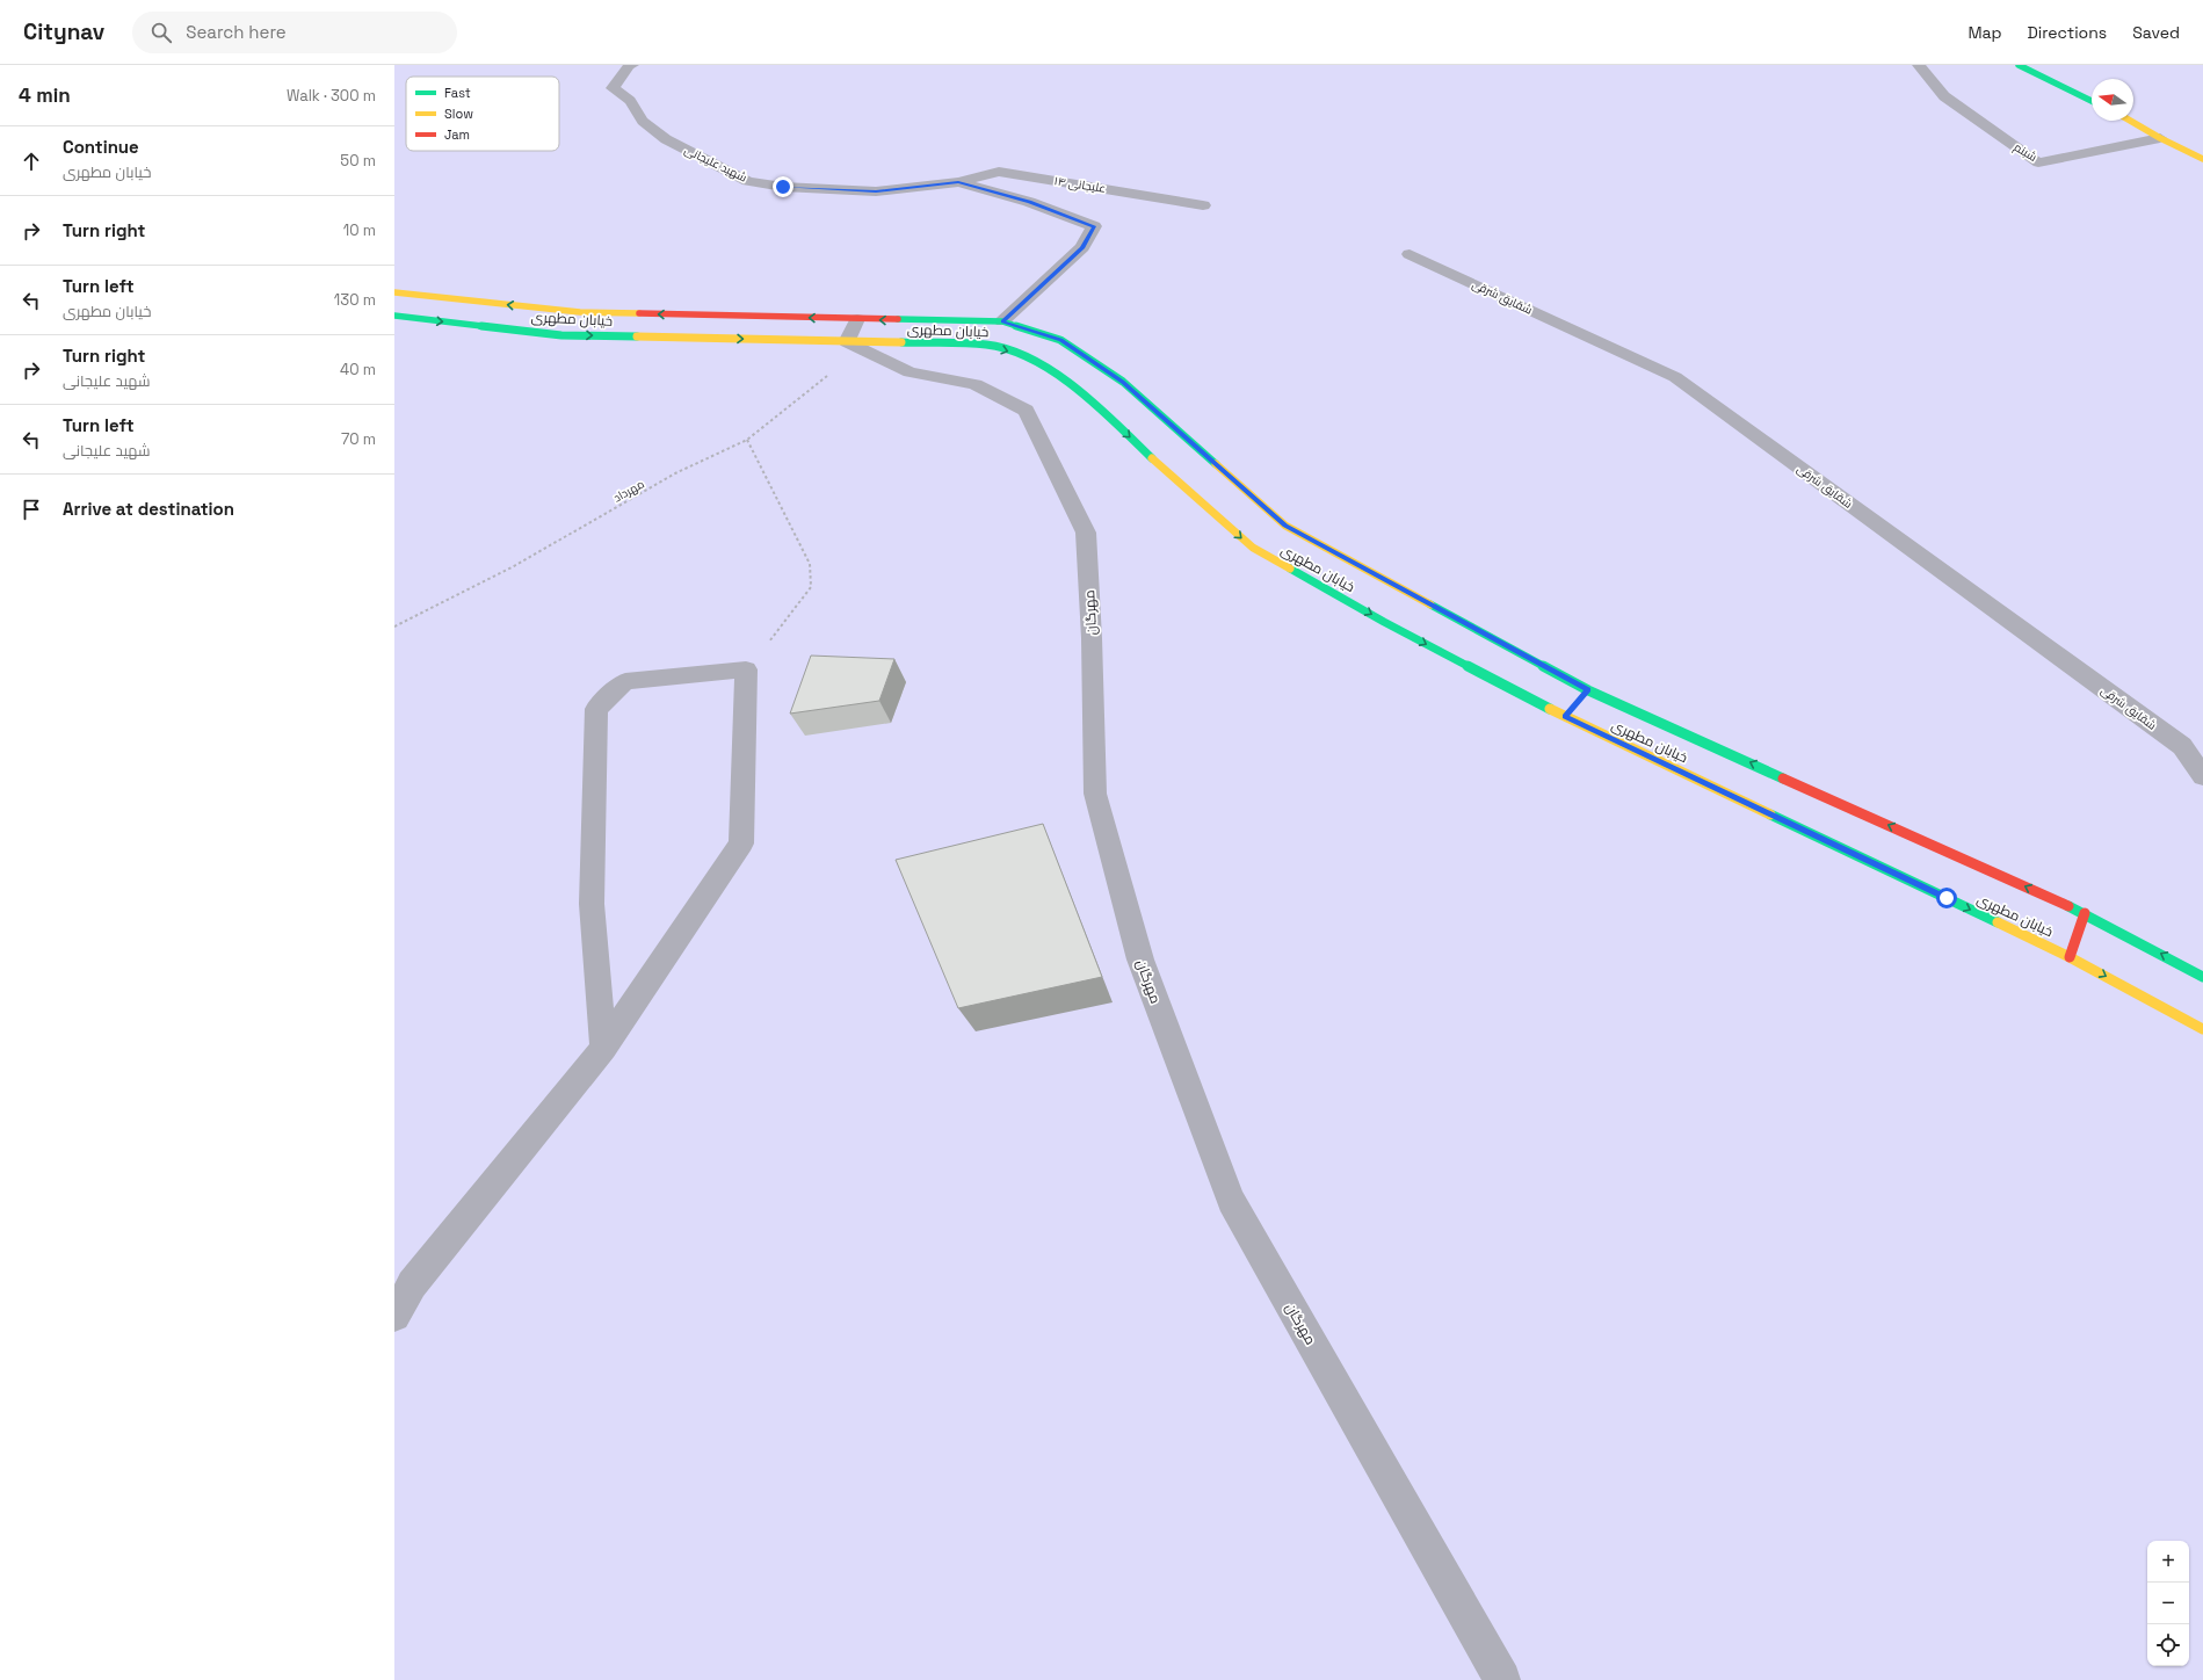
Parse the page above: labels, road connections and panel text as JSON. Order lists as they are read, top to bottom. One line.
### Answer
{"streets":{"main road":["خیابان مطهری"],"street":["شبنم","شهید علیجانی","علیجانی ۱۴","شقایق شرقی","مهرگان"],"path":["مهرداد"]},"crossings":[["شهید علیجانی","علیجانی ۱۴"],["شهید علیجانی","خیابان مطهری"],["خیابان مطهری","مهرداد"],["خیابان مطهری","مهرگان"],["مهرداد","مهرگان"]],"legend":["Fast","Slow","Jam"],"north":"left","page":{"header":"Citynav","search":"Search here","nav":["Map","Directions","Saved"],"heading":["4 min","Walk · 300 m"],"list":[["Continue","خیابان مطهری","50 m"],["Turn right","10 m"],["Turn left","خیابان مطهری","130 m"],["Turn right","شهید علیجانی","40 m"],["Turn left","شهید علیجانی","70 m"],"Arrive at destination"],"map_buttons":["+","−"]}}
